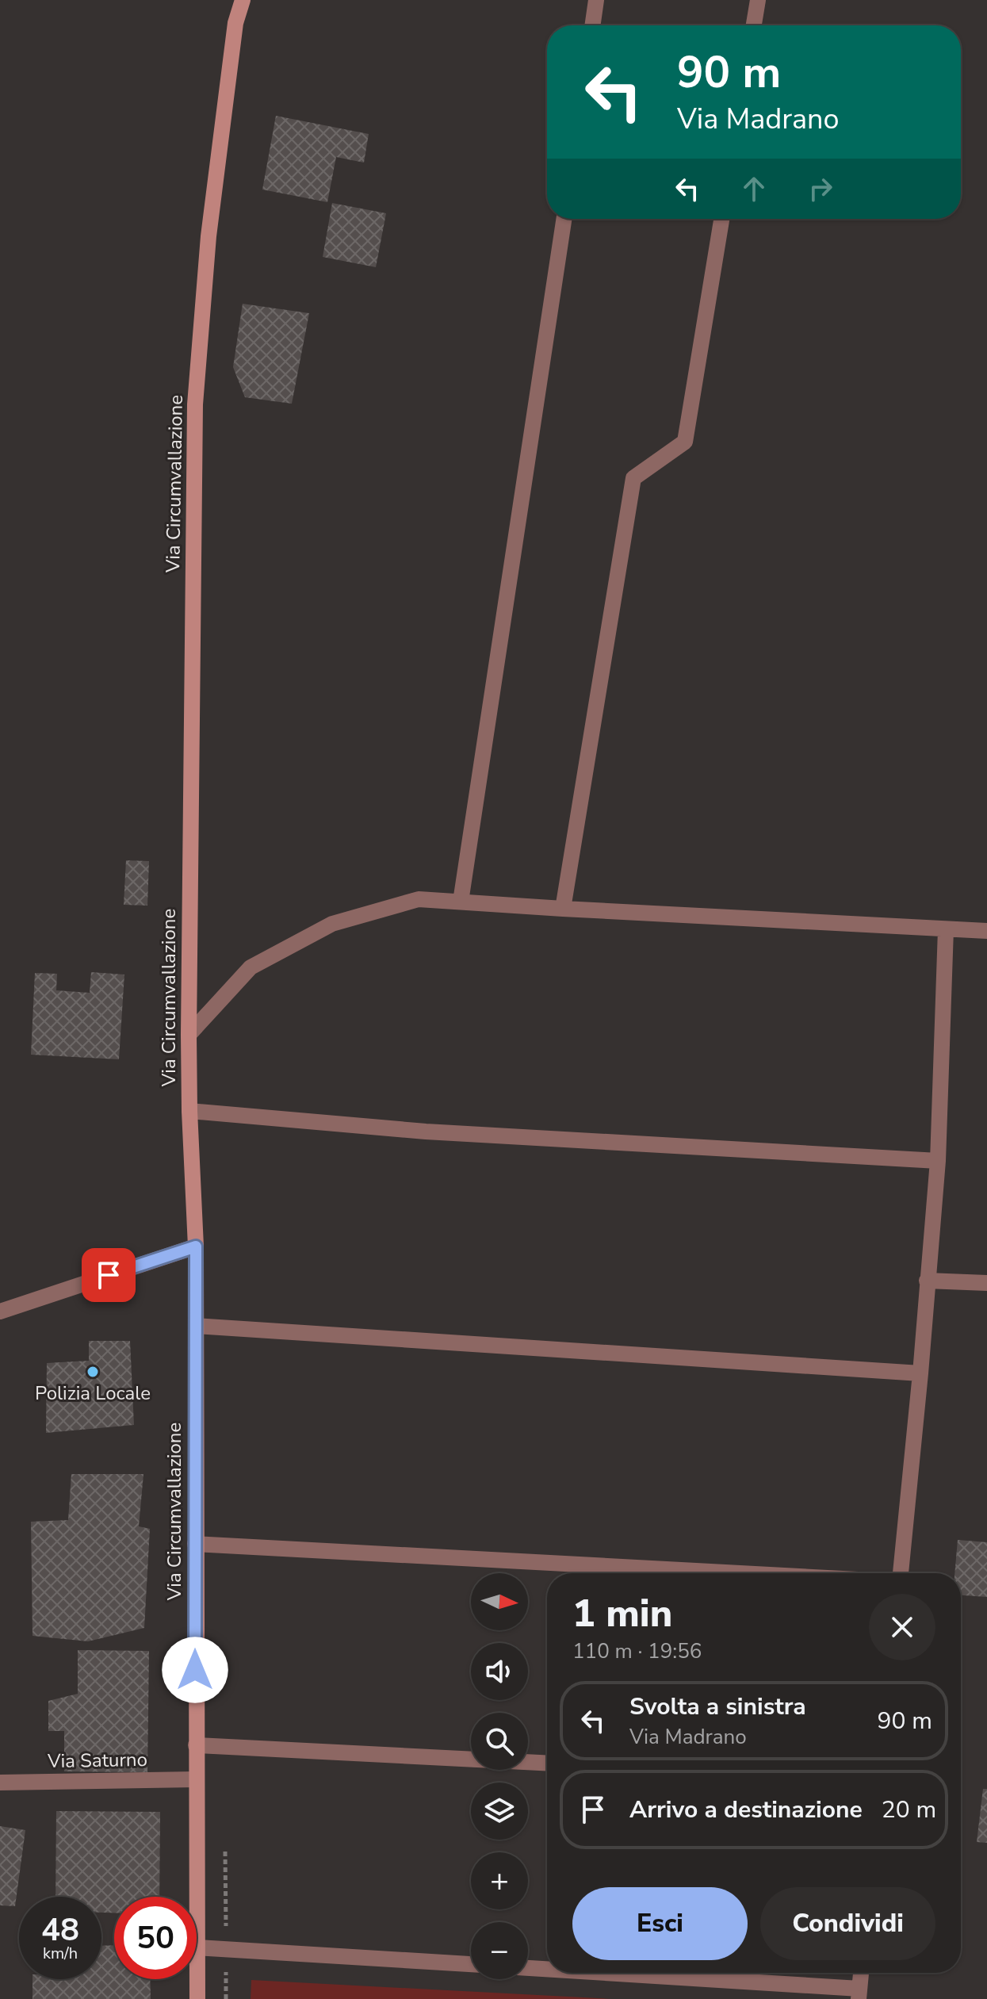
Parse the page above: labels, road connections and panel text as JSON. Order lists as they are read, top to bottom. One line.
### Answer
{"streets":{"main road":["Via Circumvallazione"],"street":["Via Saturno"]},"crossings":[["Via Circumvallazione","Via Saturno"]],"places":["Polizia Locale"],"north":"right","page":{"turn":["90 m","Via Madrano"],"map_buttons":["+","−"],"heading":["1 min","110 m · 19:56"],"list":[{"name":"Svolta a sinistra","note":"Via Madrano","value":"90 m"},{"name":"Arrivo a destinazione","value":"20 m"}],"buttons":["Esci","Condividi"],"speed":"48 km/h","limit":"50"}}
